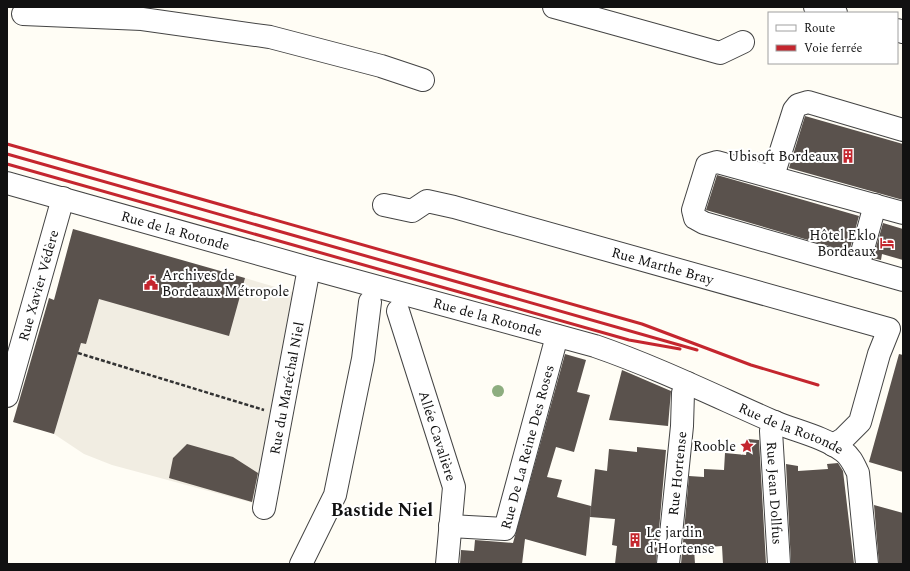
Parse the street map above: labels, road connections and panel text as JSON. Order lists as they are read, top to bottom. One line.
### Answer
{"streets":{"street":["Rue de la Rotonde","Rue Marthe Bray","Rue Xavier Védère","Rue du Maréchal Niel","Allée Cavalière","Rue De La Reine Des Roses","Rue Hortense","Rue Jean Dollfus"]},"crossings":[["Rue de la Rotonde","Rue Marthe Bray"],["Rue de la Rotonde","Rue Xavier Védère"],["Rue de la Rotonde","Rue du Maréchal Niel"],["Rue de la Rotonde","Rue De La Reine Des Roses"],["Rue de la Rotonde","Rue Hortense"],["Rue de la Rotonde","Rue Jean Dollfus"],["Allée Cavalière","Rue De La Reine Des Roses"]],"districts":["Bastide Niel"],"places":{"building":["Ubisoft Bordeaux","Le jardin d'Hortense"],"hotel":["Hôtel Eklo Bordeaux"],"public building":["Archives de Bordeaux Métropole"],"place":["Rooble"]},"legend":["Route","Voie ferrée"]}
